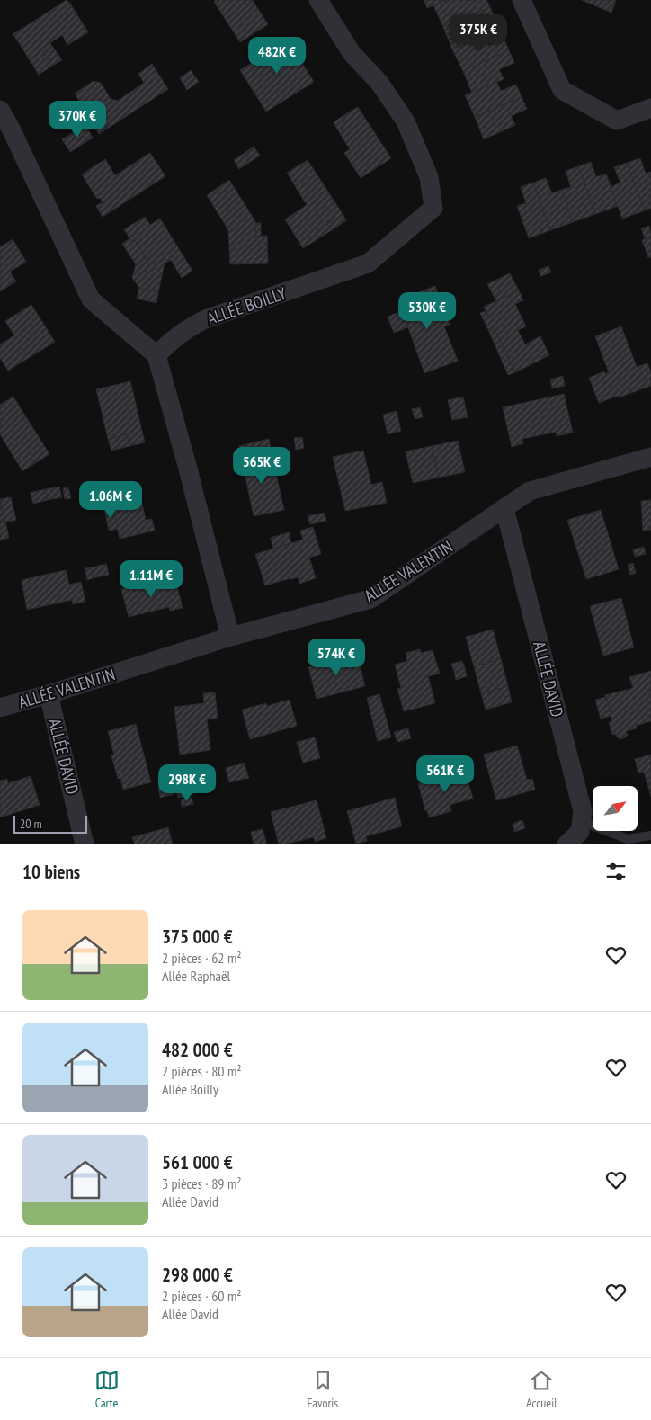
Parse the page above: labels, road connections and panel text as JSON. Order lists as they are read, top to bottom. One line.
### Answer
{"streets":{"street":["ALLÉE BOILLY","ALLÉE VALENTIN","ALLÉE DAVID"]},"crossings":[["ALLÉE VALENTIN","ALLÉE DAVID"]],"scale_bar":"20 m","north":"top right","page":{"price":["375K €","482K €","370K €","530K €","565K €","1.06M €","1.11M €","574K €","561K €","298K €"],"scale":"20 m","heading":"10 biens","list":[{"name":"375 000 €","note":"2 pièces · 62 m² · Allée Raphaël"},{"name":"482 000 €","note":"2 pièces · 80 m² · Allée Boilly"},{"name":"561 000 €","note":"3 pièces · 89 m² · Allée David"},{"name":"298 000 €","note":"2 pièces · 60 m² · Allée David"}],"tabs":["Carte","Favoris","Accueil"]}}
